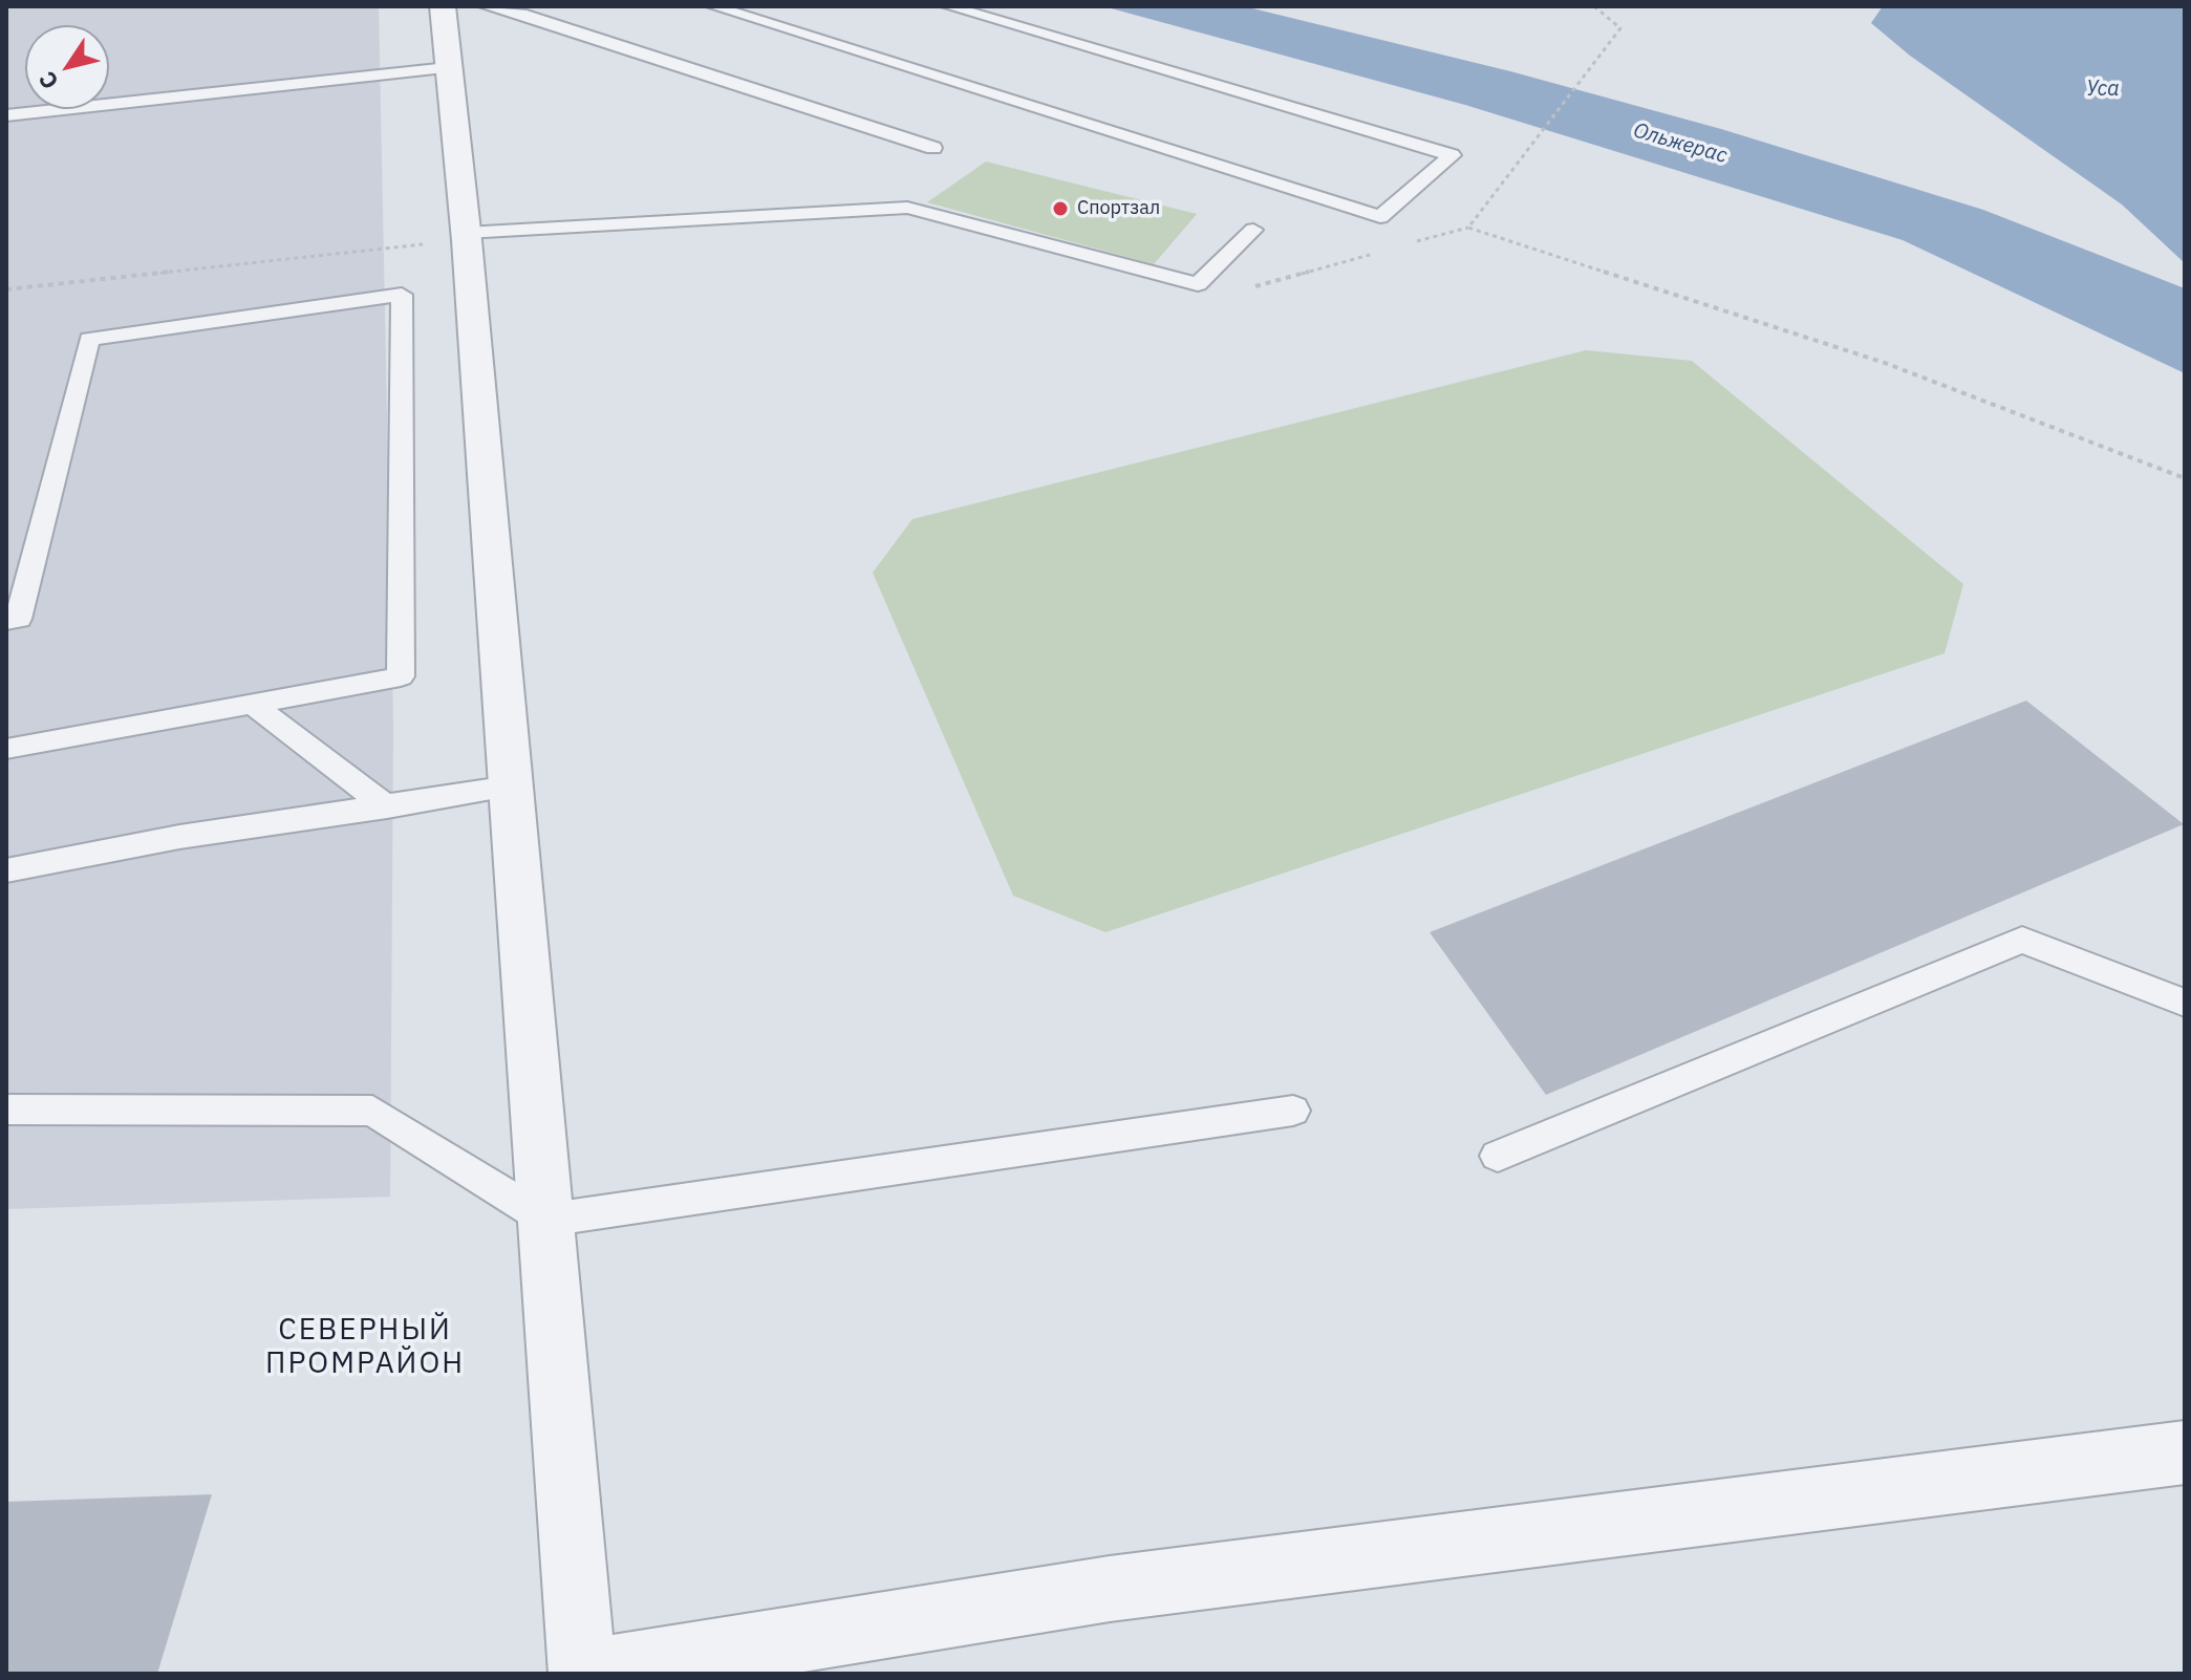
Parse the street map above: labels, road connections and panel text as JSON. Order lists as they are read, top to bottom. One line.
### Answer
{"districts":["СЕВЕРНЫЙ ПРОМРАЙОН"],"water":["Уса","Ольжерас"],"places":["Спортзал"],"north":"bottom left"}
